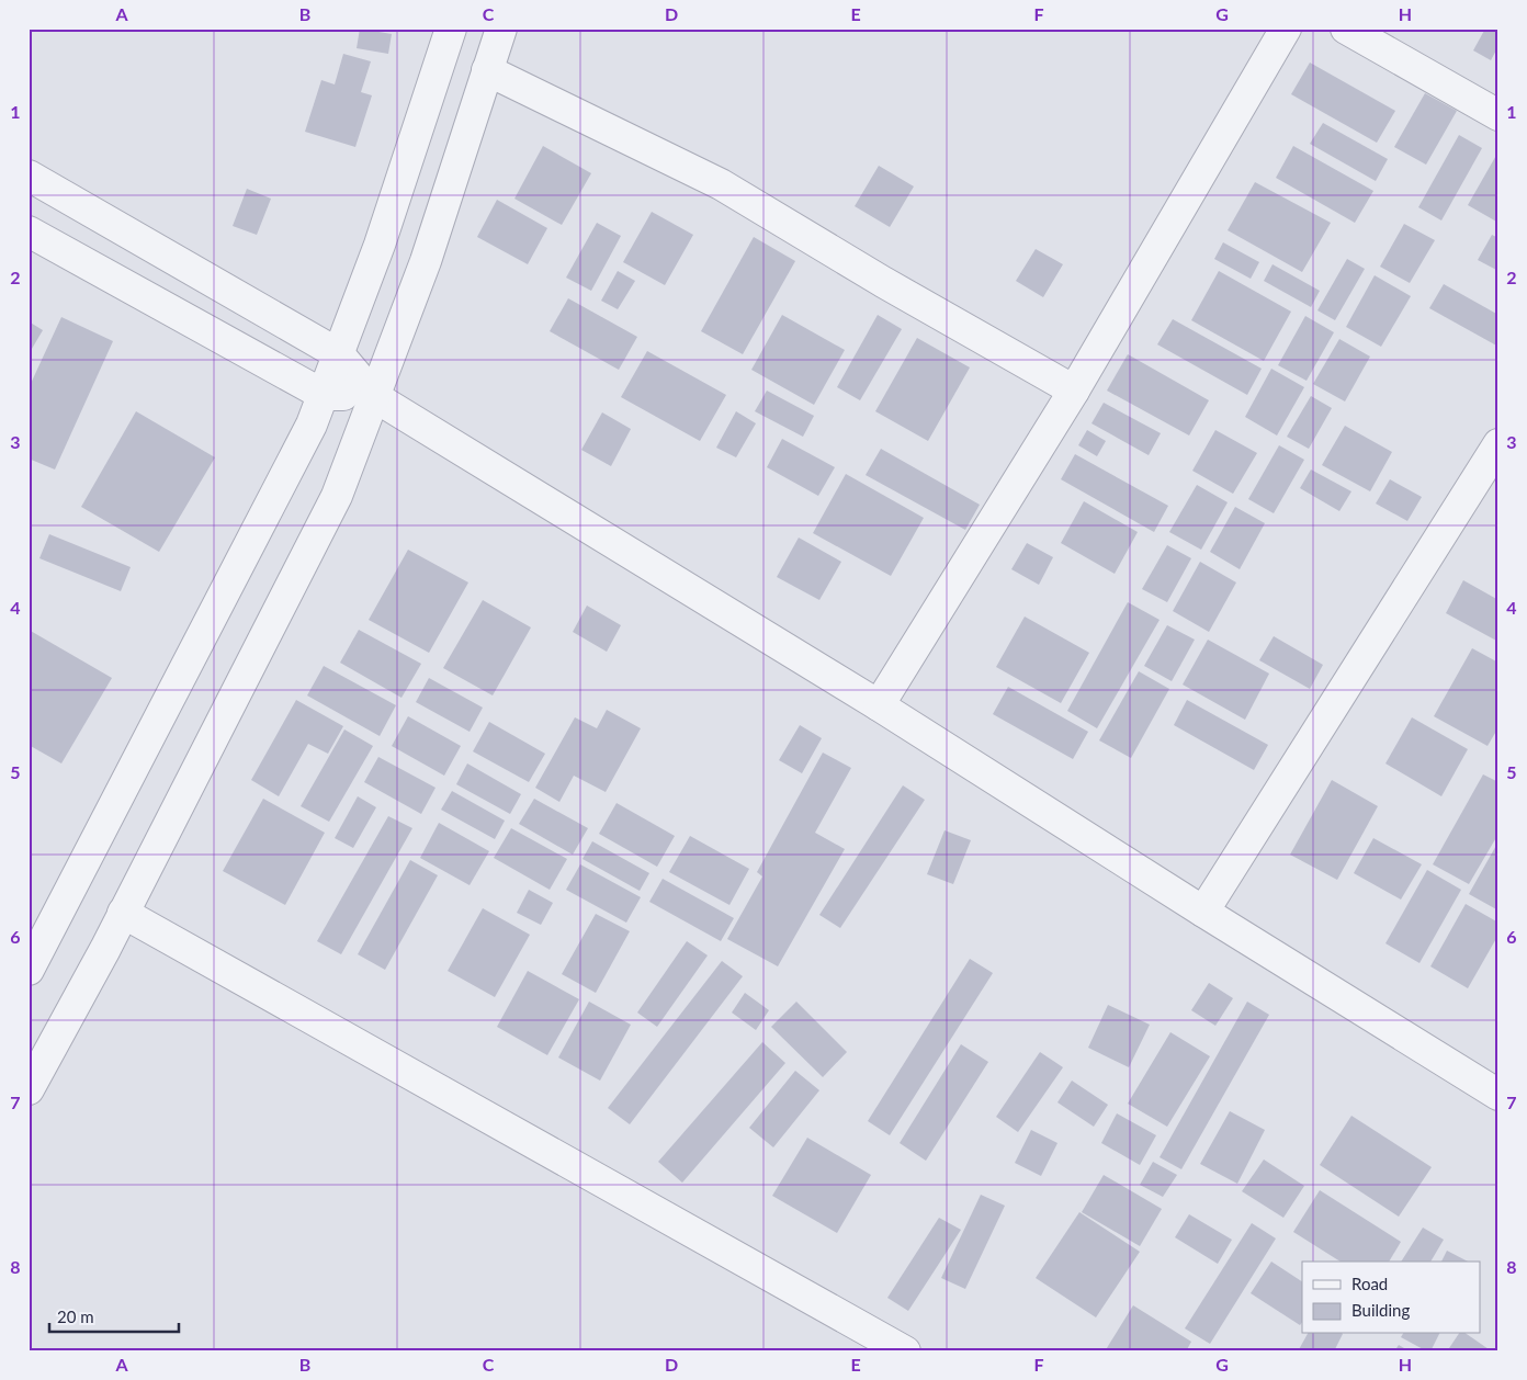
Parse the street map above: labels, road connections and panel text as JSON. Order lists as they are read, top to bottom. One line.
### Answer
{"legend":["Road","Building"],"scale_bar":"20 m","grid":{"columns":["A","B","C","D","E","F","G","H"],"rows":["1","2","3","4","5","6","7","8"]}}
